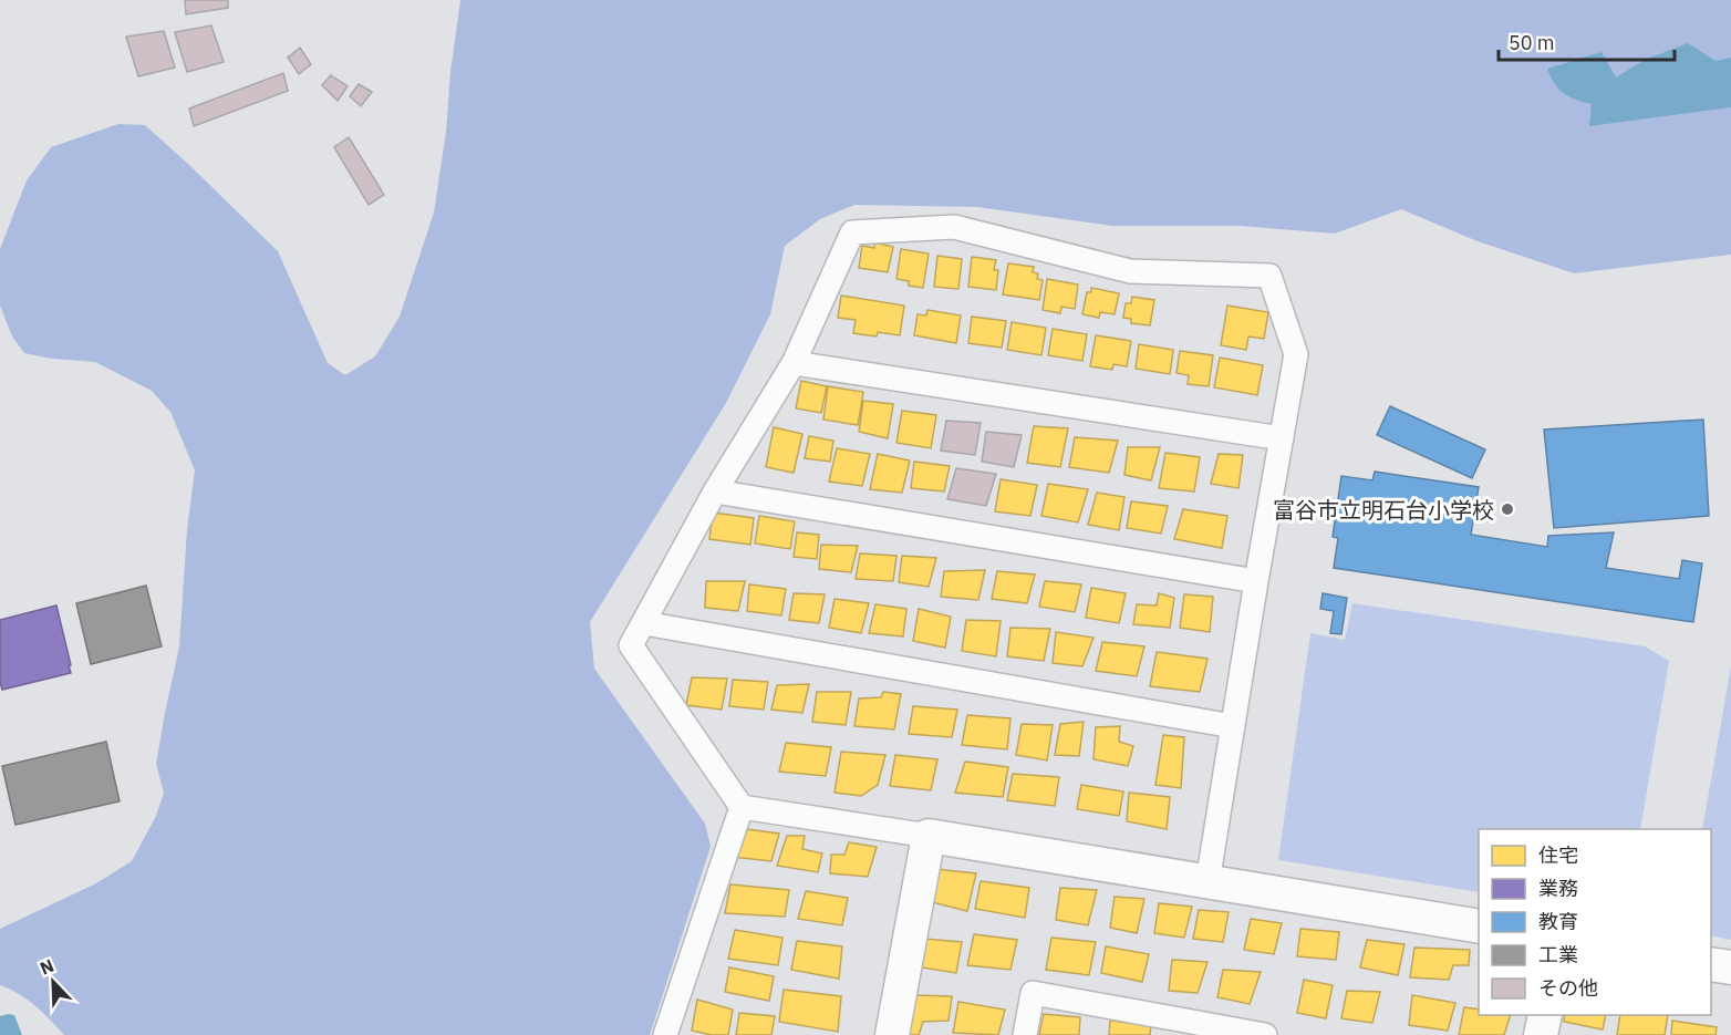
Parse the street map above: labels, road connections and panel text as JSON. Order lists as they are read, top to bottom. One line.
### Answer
{"places":["富谷市立明石台小学校"],"legend":["住宅","業務","教育","工業","その他"],"scale_bar":"50 m","north":"top left"}
